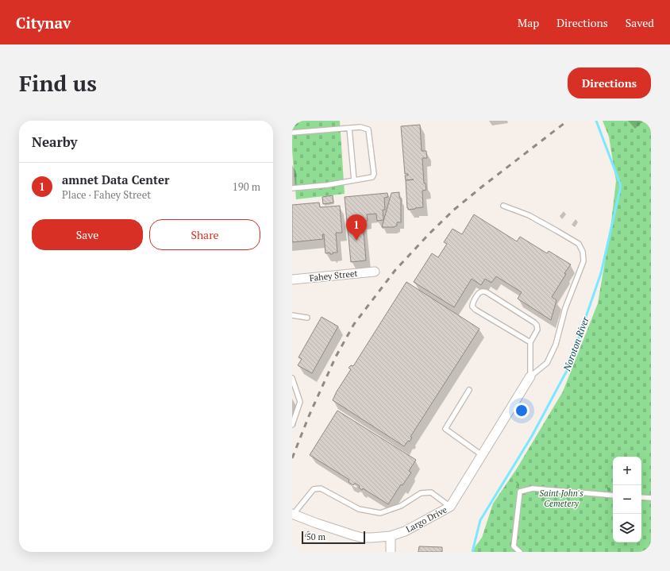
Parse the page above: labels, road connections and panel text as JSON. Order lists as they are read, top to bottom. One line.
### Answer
{"streets":{"street":["Fahey Street","Largo Drive"]},"water":["Noroton River"],"parks":["Saint John's Cemetery"],"scale_bar":"50 m","page":{"header":"Citynav","nav":["Map","Directions","Saved"],"buttons":["Directions",["Save","Share"]],"title":"Find us","heading":"Nearby","list":[{"mark":"1","name":"amnet Data Center","note":"Place · Fahey Street","value":"190 m"}],"pins":"1","map_buttons":["+","−"],"scale":"50 m"}}
